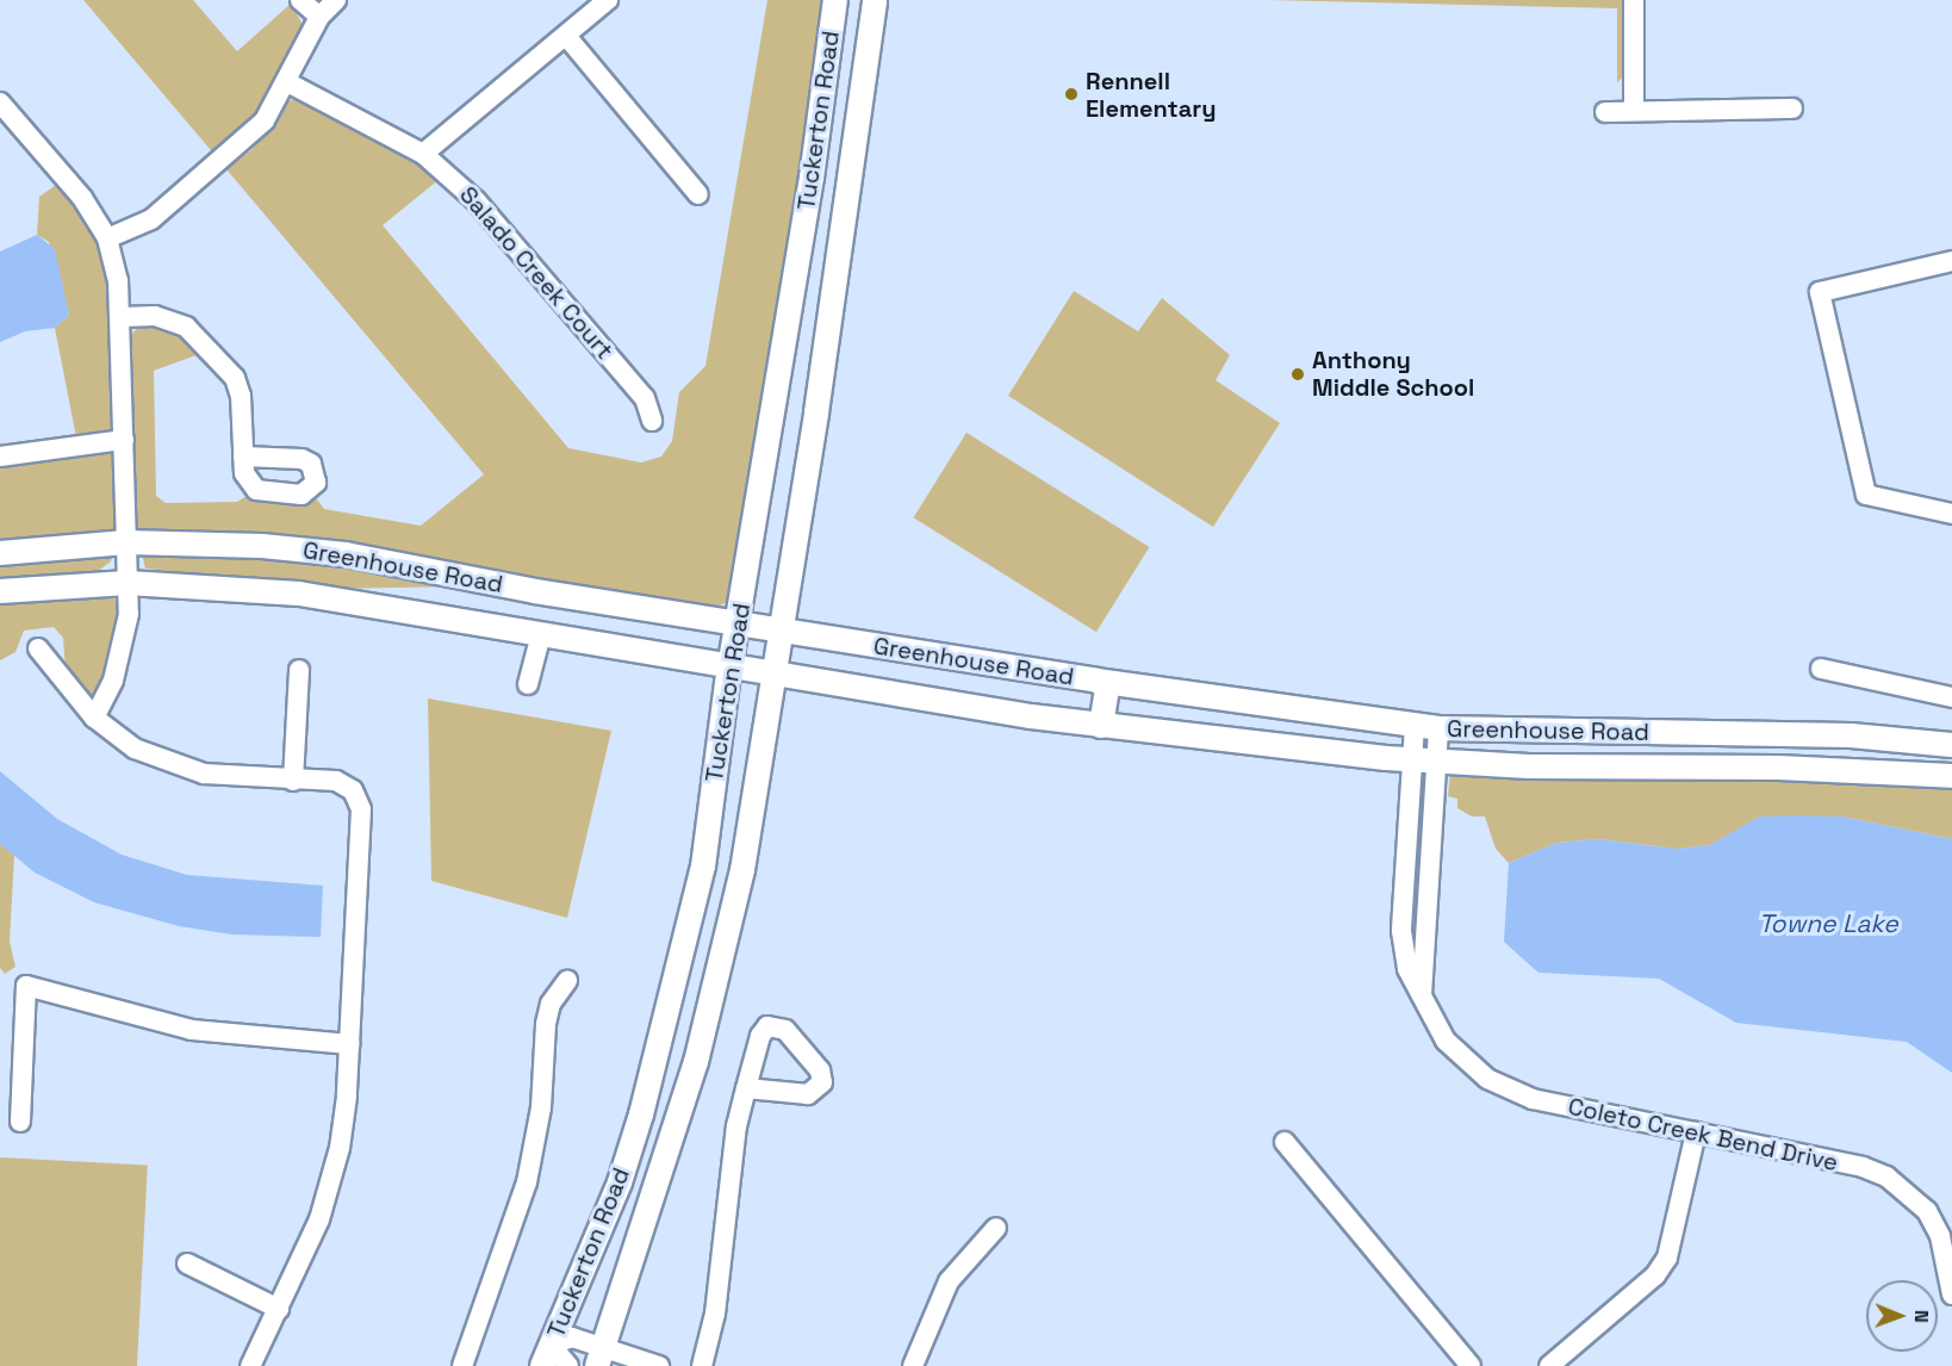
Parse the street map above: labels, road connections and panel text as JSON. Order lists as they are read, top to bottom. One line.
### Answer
{"streets":{"main road":["Tuckerton Road","Greenhouse Road"],"street":["Salado Creek Court","Coleto Creek Bend Drive"]},"crossings":[["Tuckerton Road","Greenhouse Road"],["Greenhouse Road","Coleto Creek Bend Drive"]],"water":["Towne Lake"],"places":["Rennell Elementary","Anthony Middle School"],"north":"right"}
